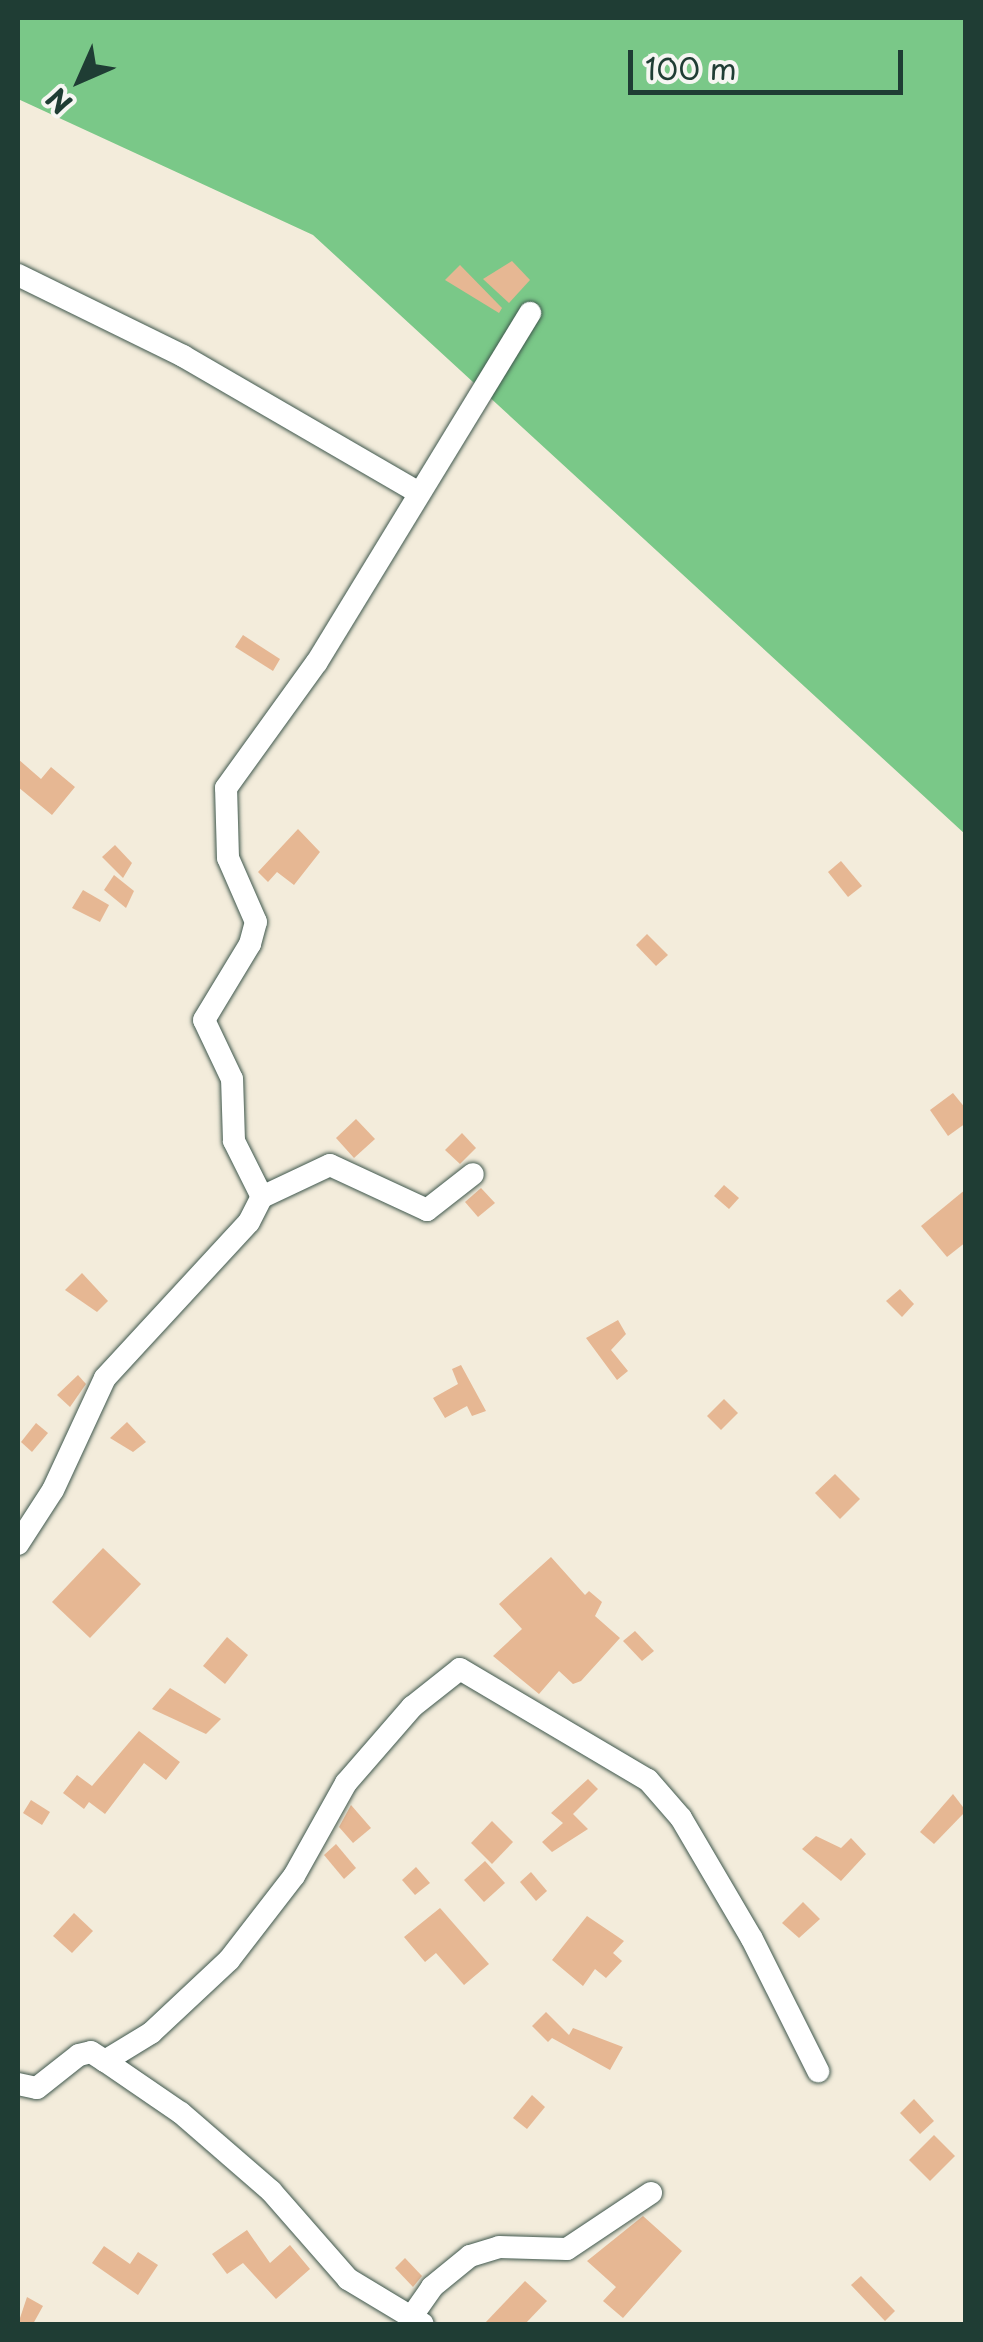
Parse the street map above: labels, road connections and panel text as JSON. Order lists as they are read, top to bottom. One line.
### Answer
{"scale_bar":"100 m","north":"bottom left"}
